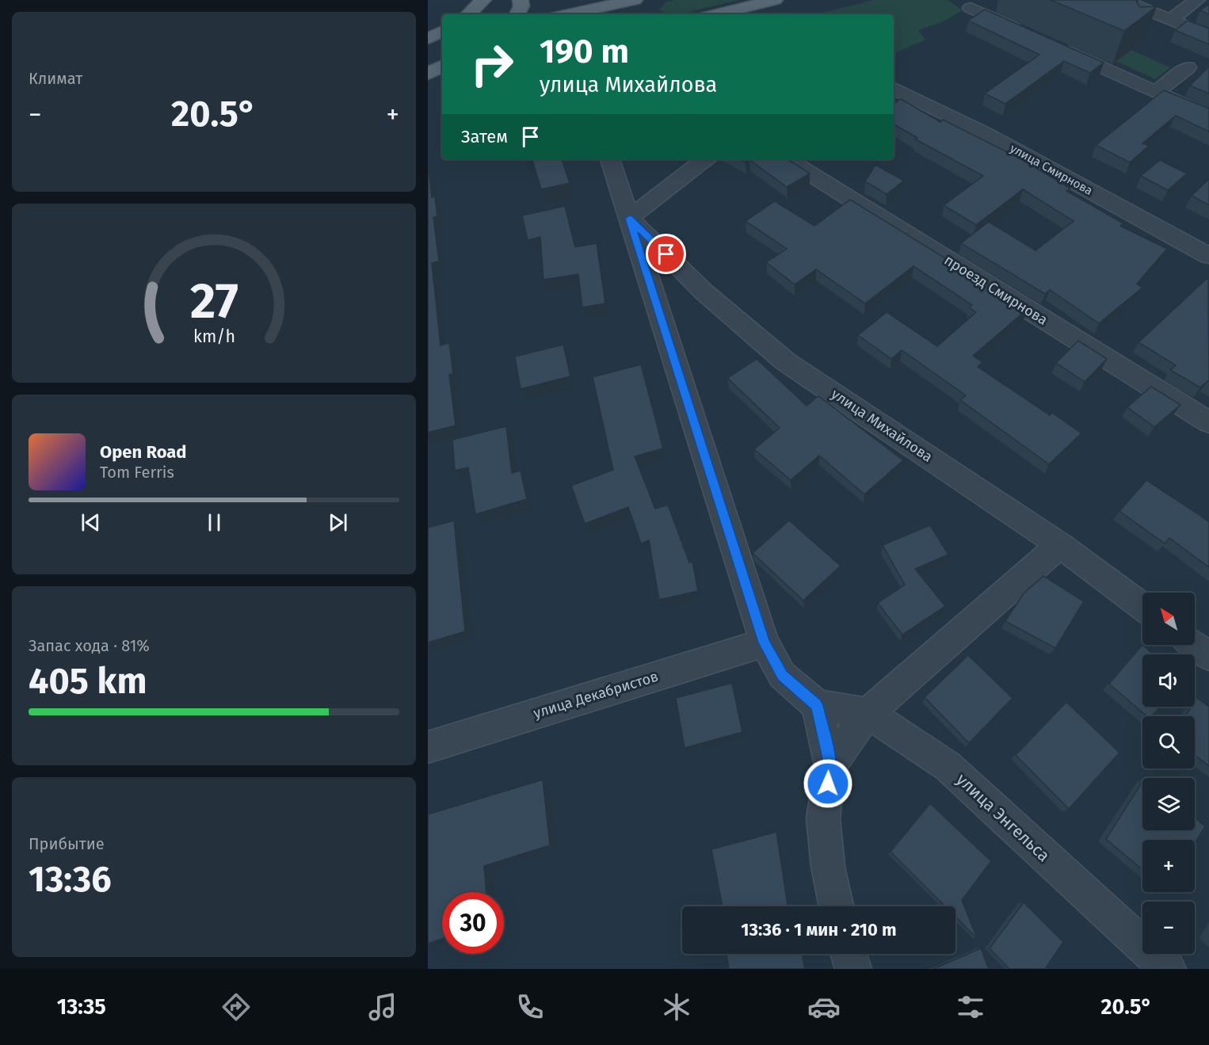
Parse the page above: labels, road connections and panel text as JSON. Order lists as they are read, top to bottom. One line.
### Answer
{"streets":{"street":["улица Смирнова","проезд Смирнова","улица Михайлова","улица Декабристов","улица Энгельса"]},"north":"top left","page":{"tile":["Климат",["Запас хода · 81%","405 km"],["Прибытие","13:36"]],"turn":["190 m","улица Михайлова"],"heat":["−","20.5°","+"],"then":"Затем","song":["Open Road","Tom Ferris"],"map_buttons":["+","−"],"limit":"30","trip":"13:36 · 1 мин · 210 m","tabs":["13:35","20.5°"],"gauge":["27","km/h"]}}
